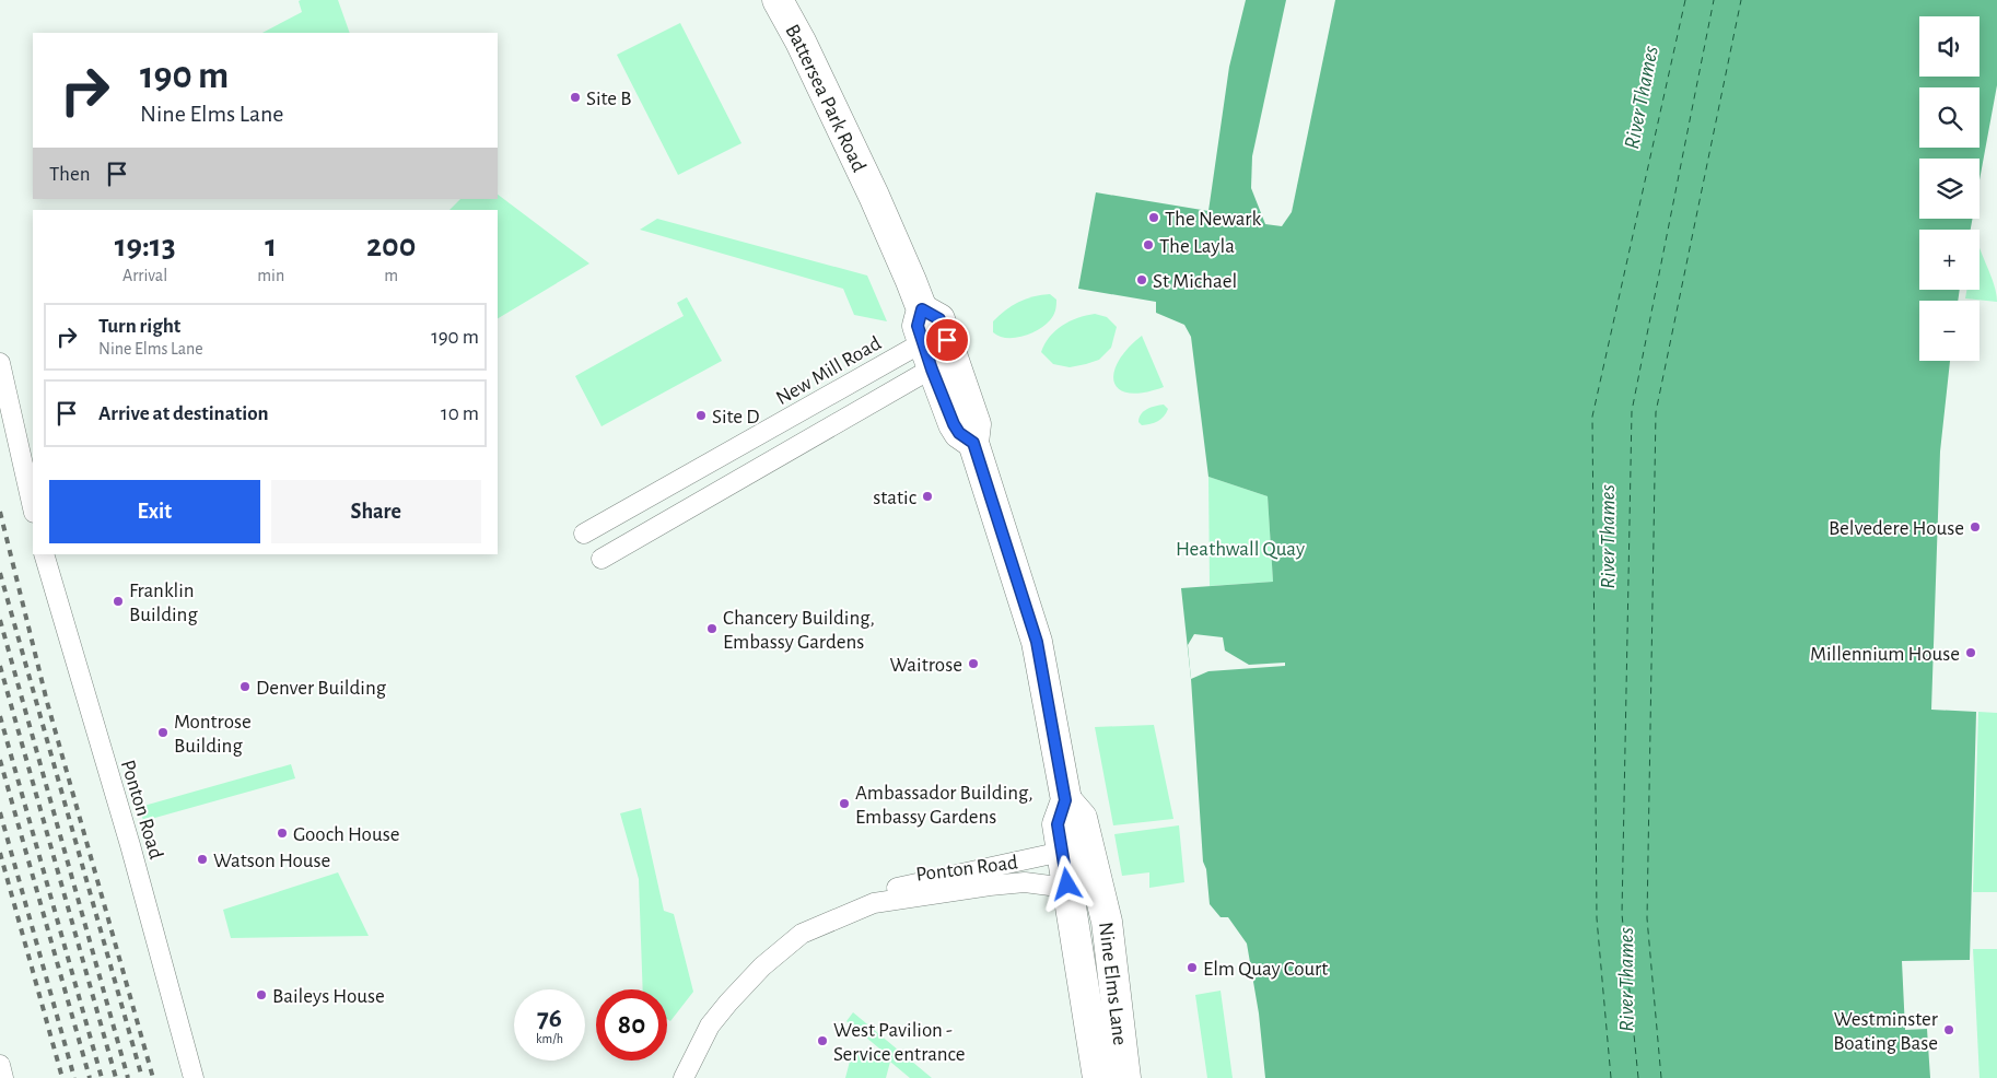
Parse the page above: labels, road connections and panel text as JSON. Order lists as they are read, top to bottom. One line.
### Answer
{"streets":{"highway":["Battersea Park Road","Nine Elms Lane"],"street":["New Mill Road","Ponton Road"]},"crossings":[["Battersea Park Road","Nine Elms Lane"],["New Mill Road","Nine Elms Lane"],["Ponton Road","Nine Elms Lane"]],"water":["River Thames"],"parks":["Heathwall Quay"],"places":["Site B","The Newark","The Layla","St Michael","Site D","static","Belvedere House","Franklin Building","Chancery Building, Embassy Gardens","Millennium House","Waitrose","Denver Building","Montrose Building","Ambassador Building, Embassy Gardens","Gooch House","Watson House","Elm Quay Court","Baileys House","Westminster Boating Base","West Pavilion - Service entrance"],"page":{"map_buttons":["+","−"],"turn":["190 m","Nine Elms Lane"],"then":"Then","eta":["19:13","Arrival","1","min","200","m"],"list":[{"name":"Turn right","note":"Nine Elms Lane","value":"190 m"},{"name":"Arrive at destination","value":"10 m"}],"buttons":["Exit","Share"],"speed":"76 km/h","limit":"80"}}
